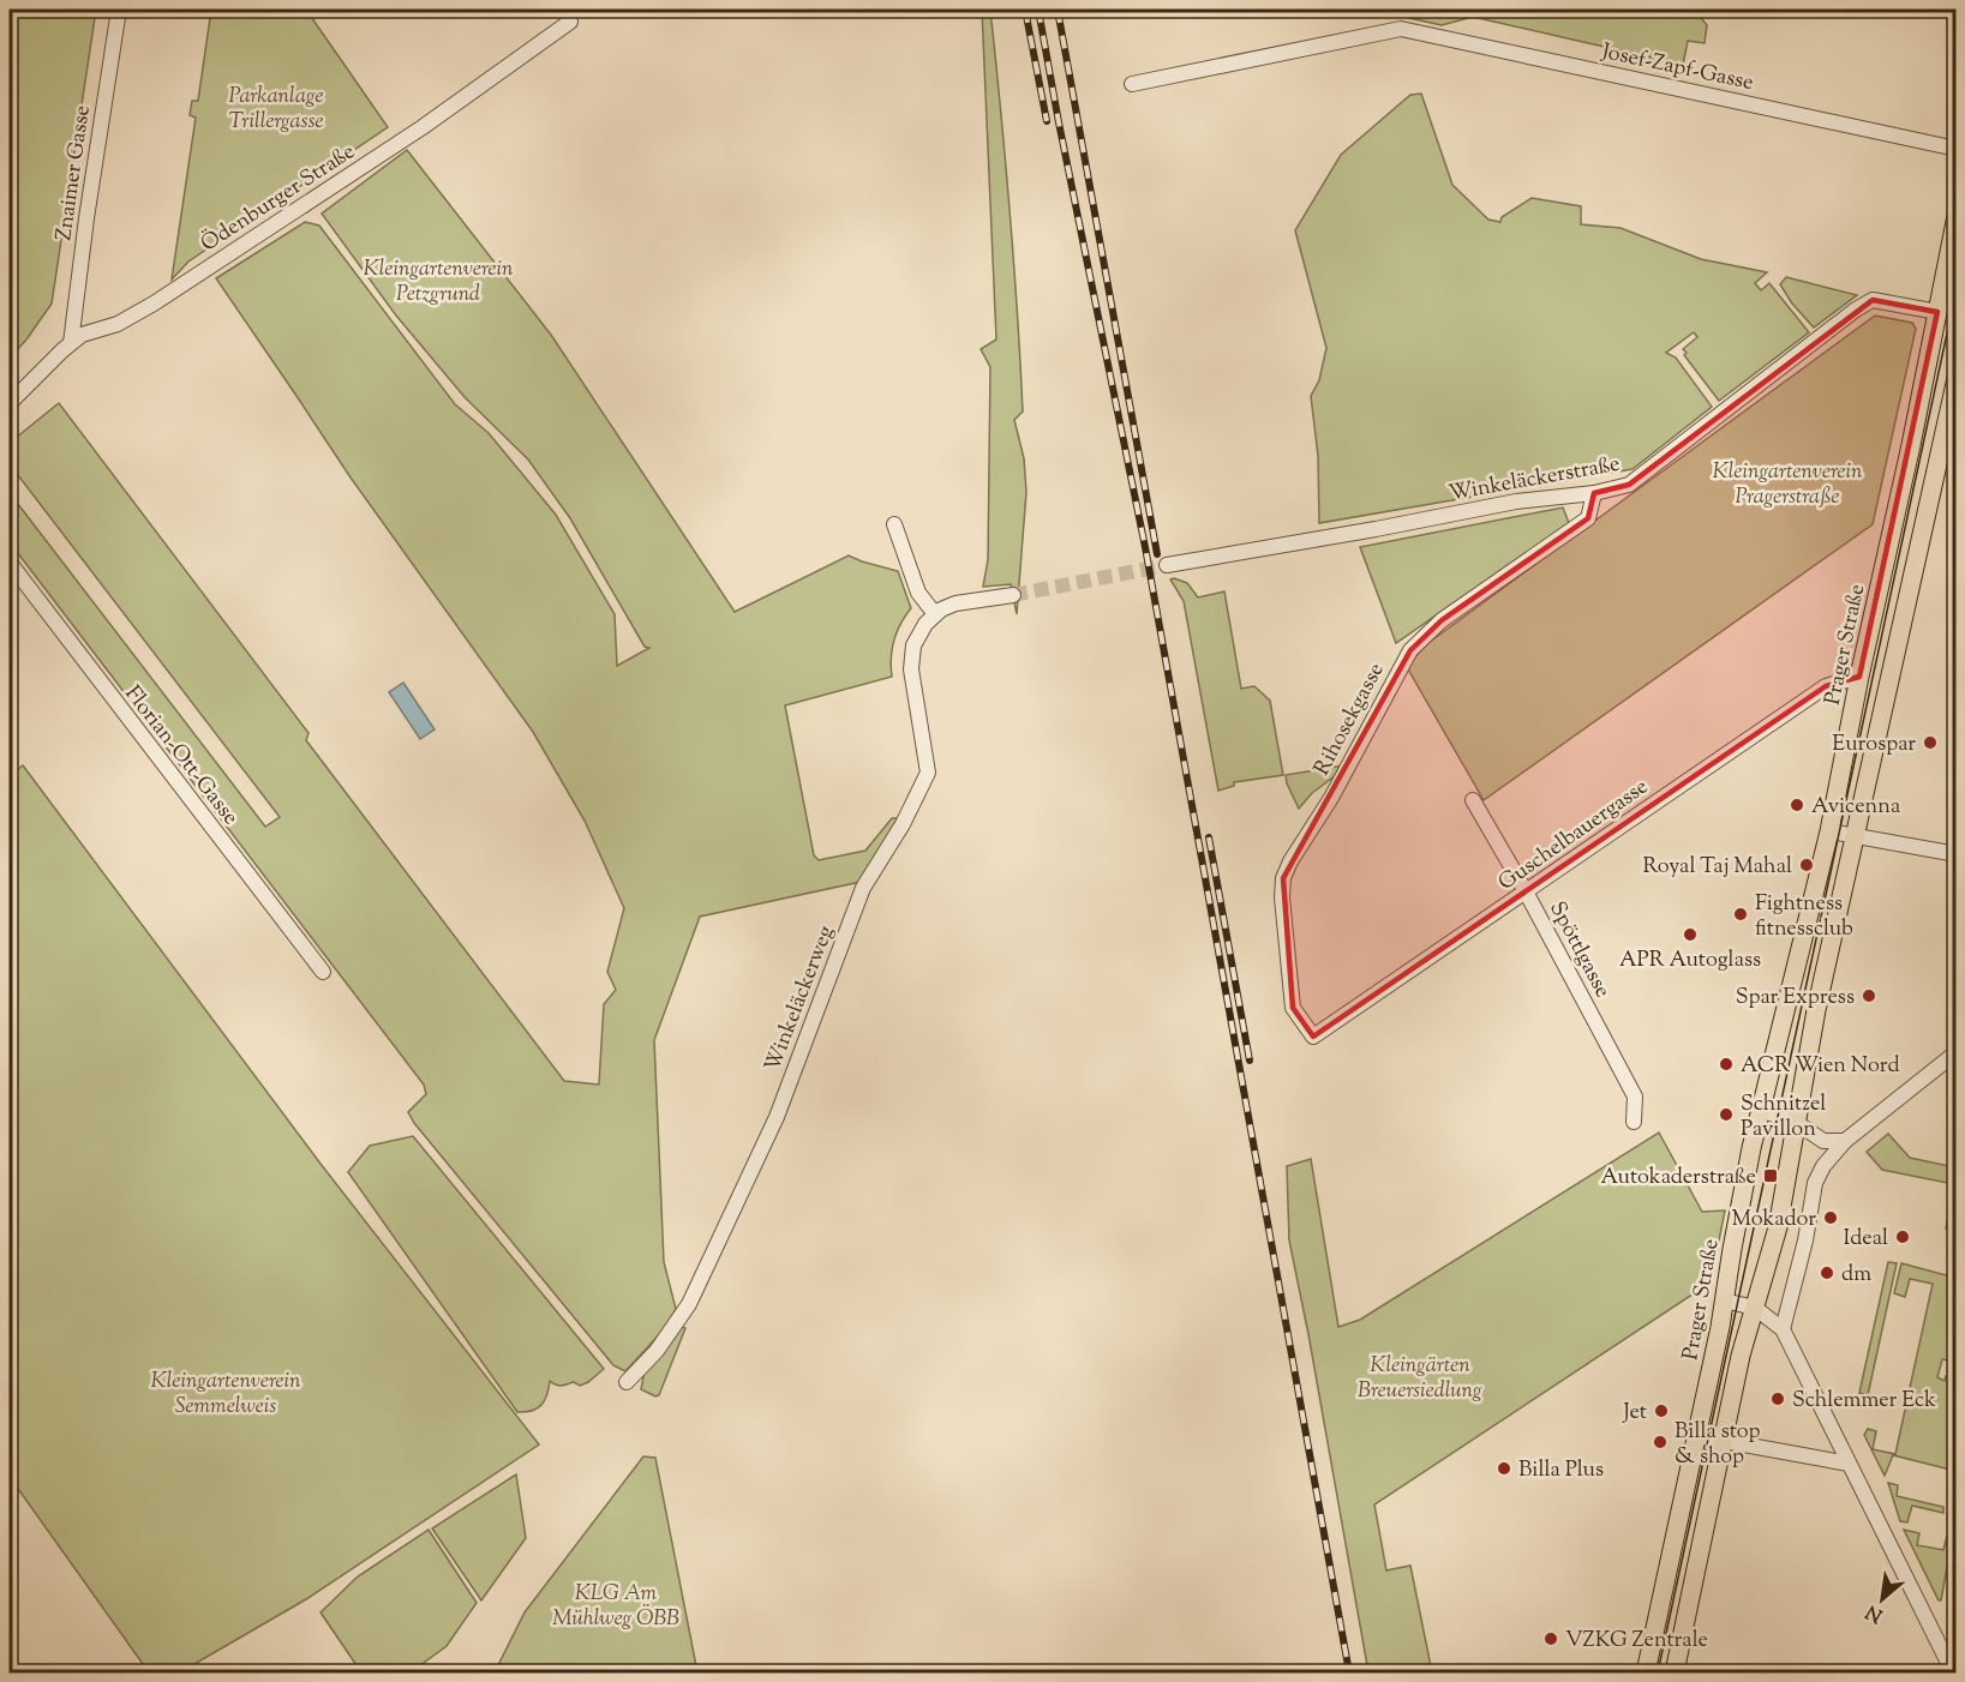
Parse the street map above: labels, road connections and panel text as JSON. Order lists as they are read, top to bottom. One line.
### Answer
{"streets":{"main road":["Prager Straße"],"street":["Josef-Zapf-Gasse","Znaimer Gasse","Ödenburger Straße","Winkeläckerstraße","Rihosekgasse","Florian-Ott-Gasse","Guschelbauergasse","Spöttlgasse","Winkeläckerweg"]},"crossings":[["Znaimer Gasse","Ödenburger Straße"],["Winkeläckerstraße","Prager Straße"],["Winkeläckerstraße","Rihosekgasse"],["Prager Straße","Guschelbauergasse"],["Rihosekgasse","Guschelbauergasse"],["Guschelbauergasse","Spöttlgasse"]],"parks":["Parkanlage Trillergasse","Kleingartenverein Petzgrund","Kleingartenverein Pragerstraße","Kleingärten Breuersiedlung","Kleingartenverein Semmelweis","KLG Am Mühlweg ÖBB"],"places":{"other":["Eurospar","Avicenna","Royal Taj Mahal","Fightness fitnessclub","APR Autoglass","Spar Express","ACR Wien Nord","Schnitzel Pavillon","Mokador","Ideal","dm","Schlemmer Eck","Jet","Billa stop & shop","Billa Plus","VZKG Zentrale"],"transit":["Autokaderstraße"]},"north":"bottom left"}
